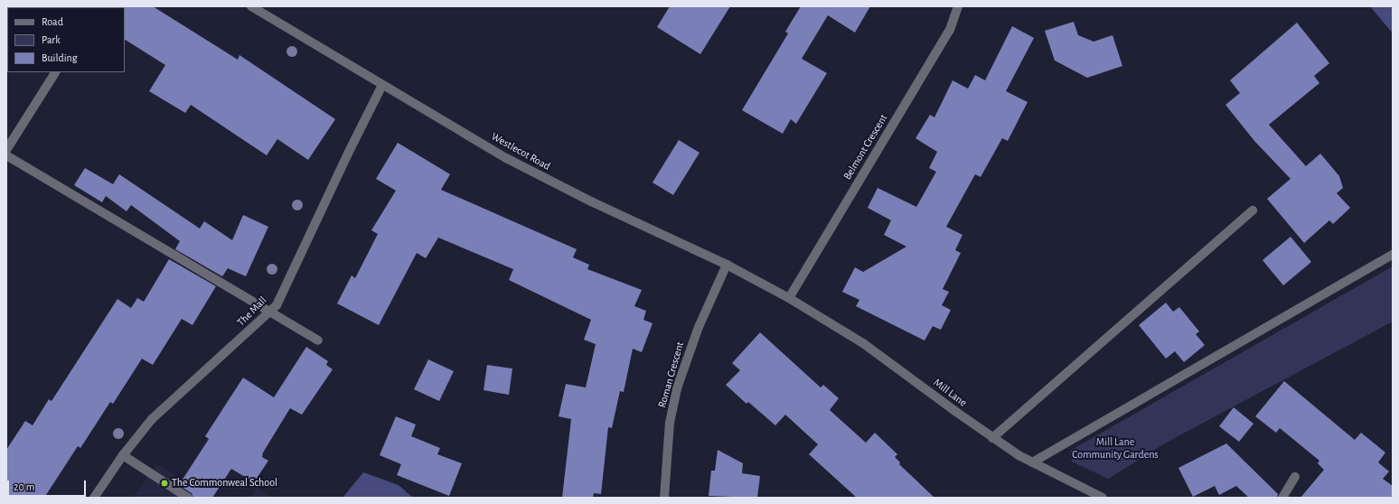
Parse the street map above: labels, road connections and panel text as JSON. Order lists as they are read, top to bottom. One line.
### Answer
{"streets":{"street":["Belmont Crescent","Westlecot Road","The Mall","Roman Crescent","Mill Lane"]},"crossings":[["Belmont Crescent","Westlecot Road"],["Belmont Crescent","Mill Lane"],["Westlecot Road","The Mall"],["Westlecot Road","Roman Crescent"],["Westlecot Road","Mill Lane"]],"parks":["Mill Lane Community Gardens"],"places":["The Commonweal School"],"legend":["Road","Park","Building"],"scale_bar":"20 m"}
